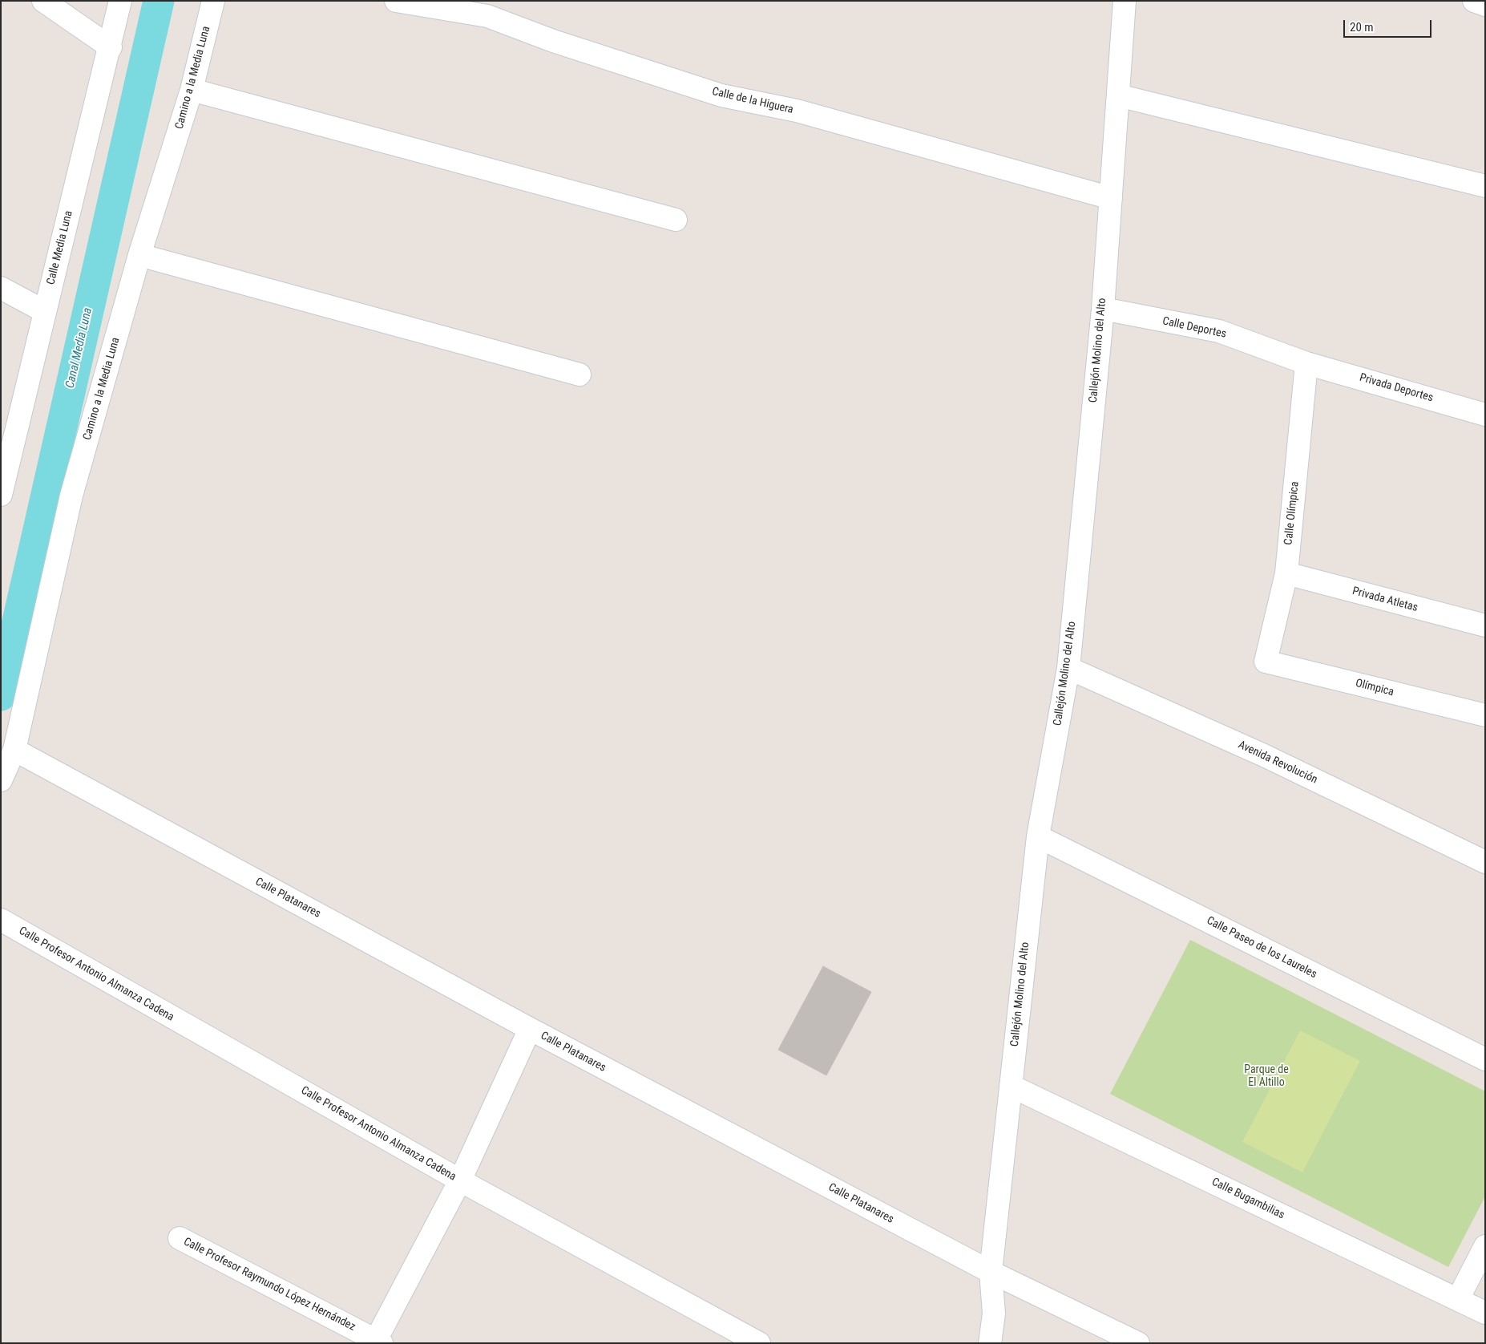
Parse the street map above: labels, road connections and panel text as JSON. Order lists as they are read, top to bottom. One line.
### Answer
{"streets":{"street":["Camino a la Media Luna","Calle de la Higuera","Calle Media Luna","Calle Deportes","Callejón Molino del Alto","Privada Deportes","Calle Olímpica","Privada Atletas","Olímpica","Avenida Revolución","Calle Platanares","Calle Paseo de los Laureles","Calle Profesor Antonio Almanza Cadena","Calle Bugambilias","Calle Profesor Raymundo López Hernández"]},"crossings":[["Camino a la Media Luna","Calle Platanares"],["Calle de la Higuera","Callejón Molino del Alto"],["Calle Deportes","Callejón Molino del Alto"],["Calle Deportes","Privada Deportes"],["Calle Deportes","Calle Olímpica"],["Callejón Molino del Alto","Avenida Revolución"],["Callejón Molino del Alto","Calle Platanares"],["Callejón Molino del Alto","Calle Paseo de los Laureles"],["Callejón Molino del Alto","Calle Bugambilias"],["Privada Deportes","Calle Olímpica"],["Calle Olímpica","Privada Atletas"],["Calle Olímpica","Olímpica"]],"water":["Canal Media Luna"],"parks":["Parque de El Altillo"],"scale_bar":"20 m"}
